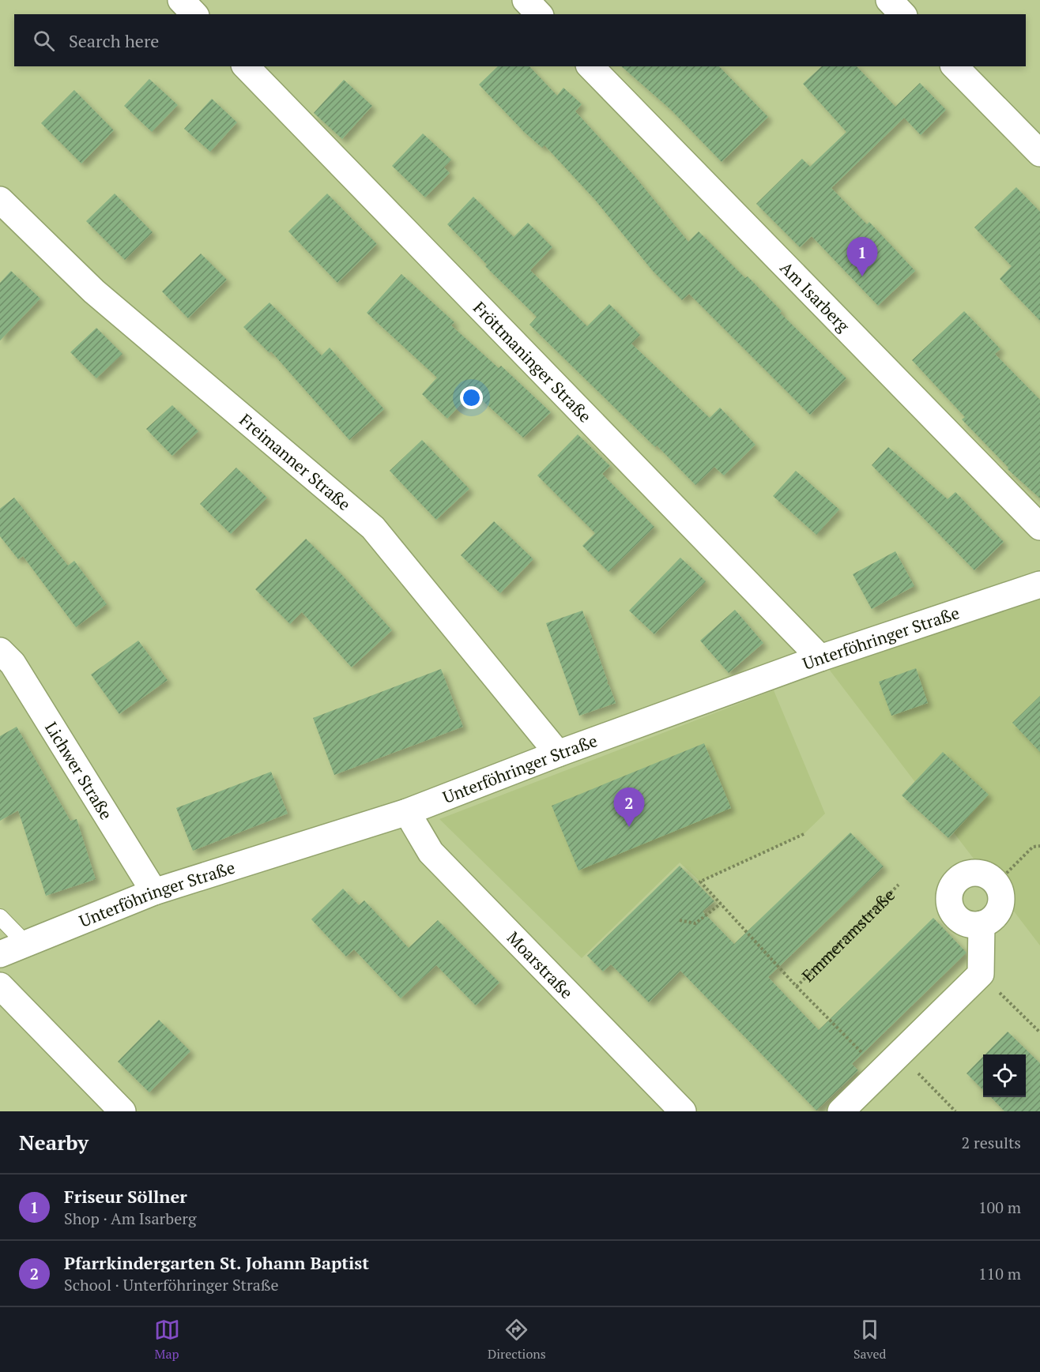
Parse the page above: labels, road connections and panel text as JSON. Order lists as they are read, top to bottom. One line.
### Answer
{"streets":{"street":["Am Isarberg","Fröttmaninger Straße","Freimanner Straße","Unterföhringer Straße","Lichwer Straße","Moarstraße"],"path":["Emmeramstraße"]},"crossings":[["Fröttmaninger Straße","Unterföhringer Straße"],["Freimanner Straße","Unterföhringer Straße"],["Unterföhringer Straße","Lichwer Straße"],["Unterföhringer Straße","Moarstraße"]],"page":{"search":"Search here","pins":["1","2"],"heading":["Nearby","2 results"],"list":[{"mark":"1","name":"Friseur Söllner","note":"Shop · Am Isarberg","value":"100 m"},{"mark":"2","name":"Pfarrkindergarten St. Johann Baptist","note":"School · Unterföhringer Straße","value":"110 m"}],"nav":["Map","Directions","Saved"]}}
